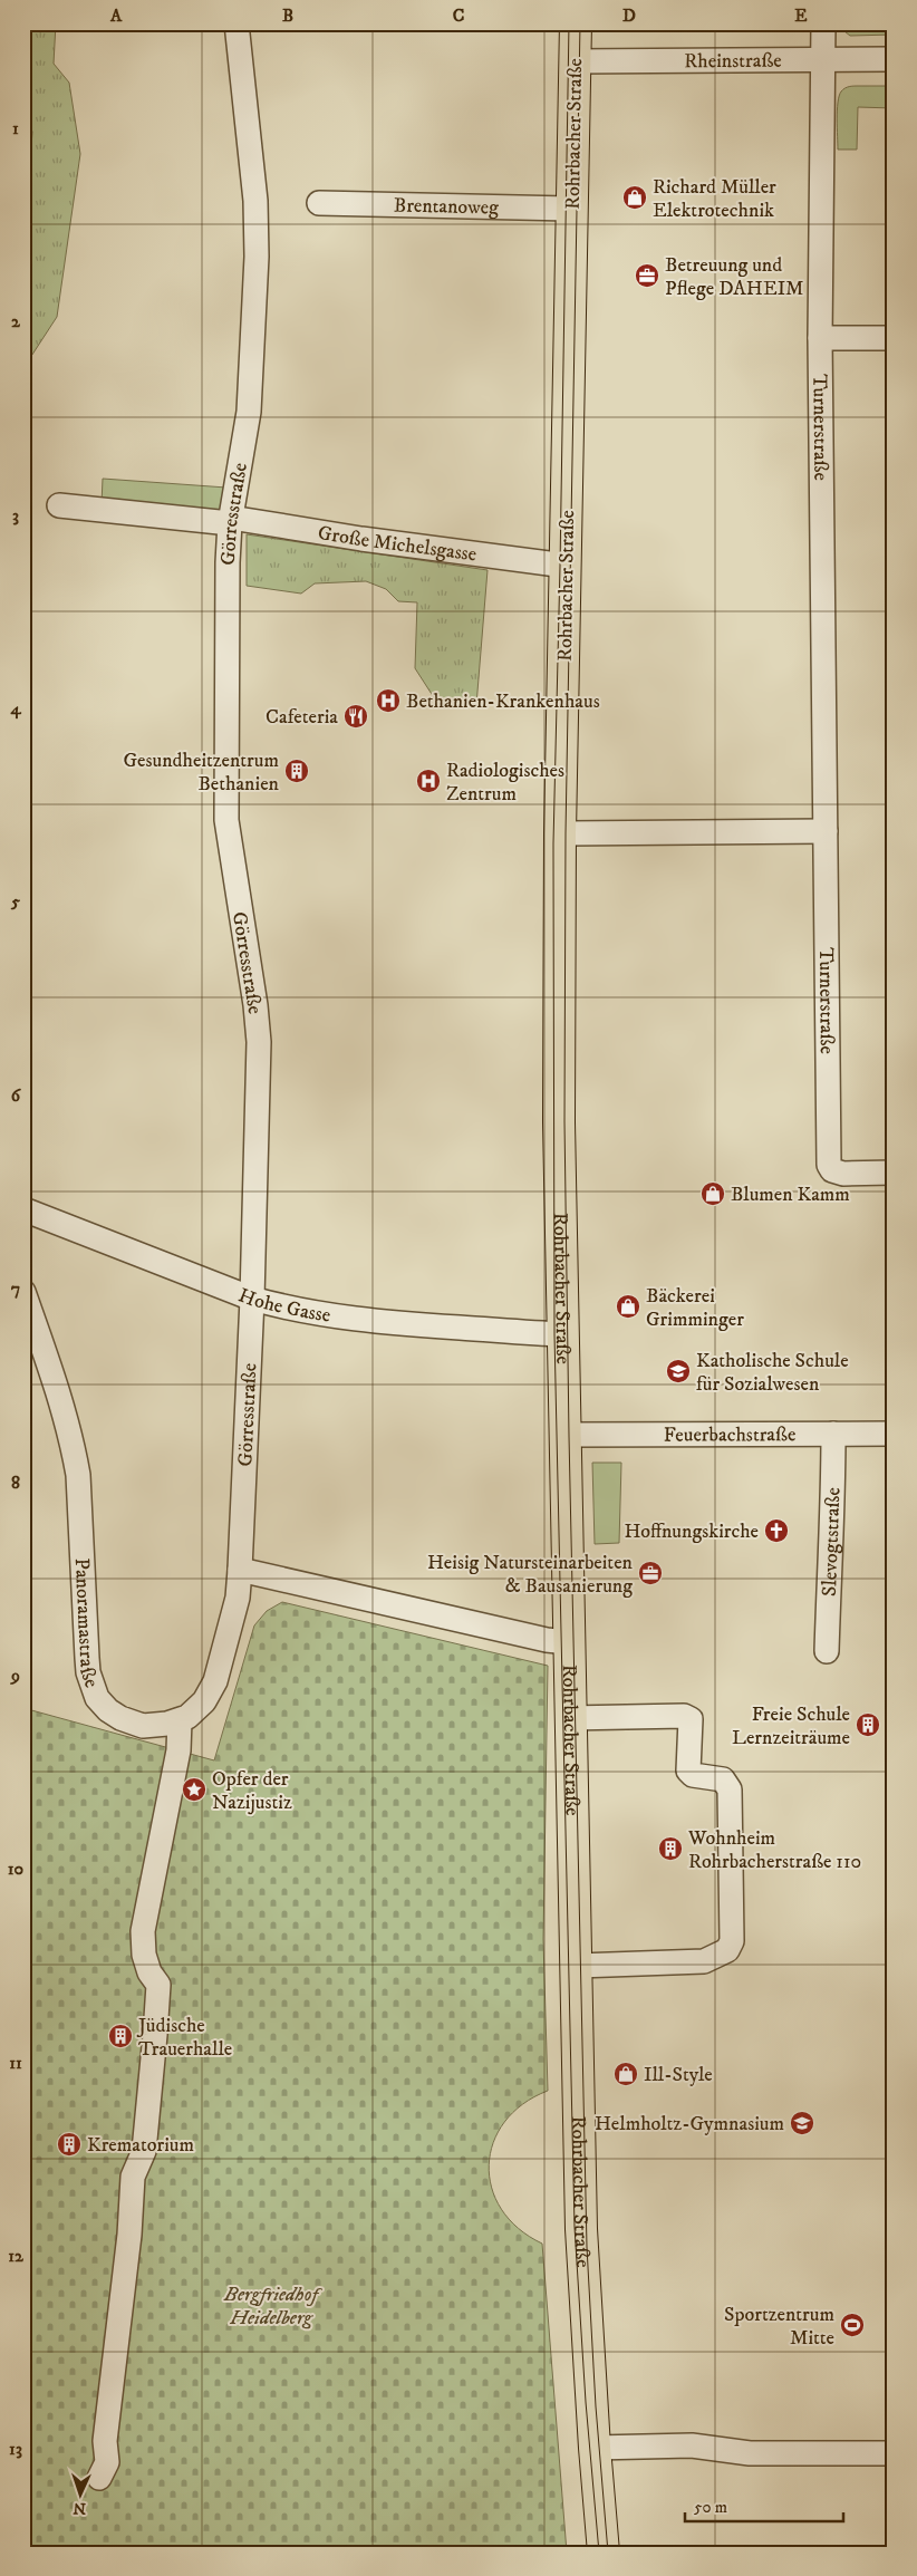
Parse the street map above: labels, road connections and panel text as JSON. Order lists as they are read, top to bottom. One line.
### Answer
{"streets":{"main road":["Rohrbacher Straße"],"street":["Rheinstraße","Brentanoweg","Turnerstraße","Görresstraße","Große Michelsgasse","Hohe Gasse","Feuerbachstraße","Slevogtstraße","Panoramastraße"]},"crossings":[["Rheinstraße","Rohrbacher Straße"],["Rheinstraße","Turnerstraße"],["Rohrbacher Straße","Brentanoweg"],["Rohrbacher Straße","Große Michelsgasse"],["Rohrbacher Straße","Hohe Gasse"],["Rohrbacher Straße","Feuerbachstraße"],["Görresstraße","Große Michelsgasse"],["Görresstraße","Hohe Gasse"],["Görresstraße","Panoramastraße"],["Feuerbachstraße","Slevogtstraße"]],"parks":["Bergfriedhof Heidelberg"],"places":{"shop":["Richard Müller Elektrotechnik","Blumen Kamm","Bäckerei Grimminger","Ill-Style"],"office":["Betreuung und Pflege DAHEIM","Heisig Natursteinarbeiten & Bausanierung"],"hospital":["Bethanien-Krankenhaus","Radiologisches Zentrum"],"restaurant":["Cafeteria"],"building":["Gesundheitzentrum Bethanien","Freie Schule Lernzeiträume","Wohnheim Rohrbacherstraße 110","Jüdische Trauerhalle","Krematorium"],"school or university":["Katholische Schule für Sozialwesen","Helmholtz-Gymnasium"],"church":["Hoffnungskirche"],"place":["Opfer der Nazijustiz"],"sports":["Sportzentrum Mitte"]},"scale_bar":"50 m","north":"bottom","grid":{"columns":["A","B","C","D","E"],"rows":["1","2","3","4","5","6","7","8","9","10","11","12","13"]}}
